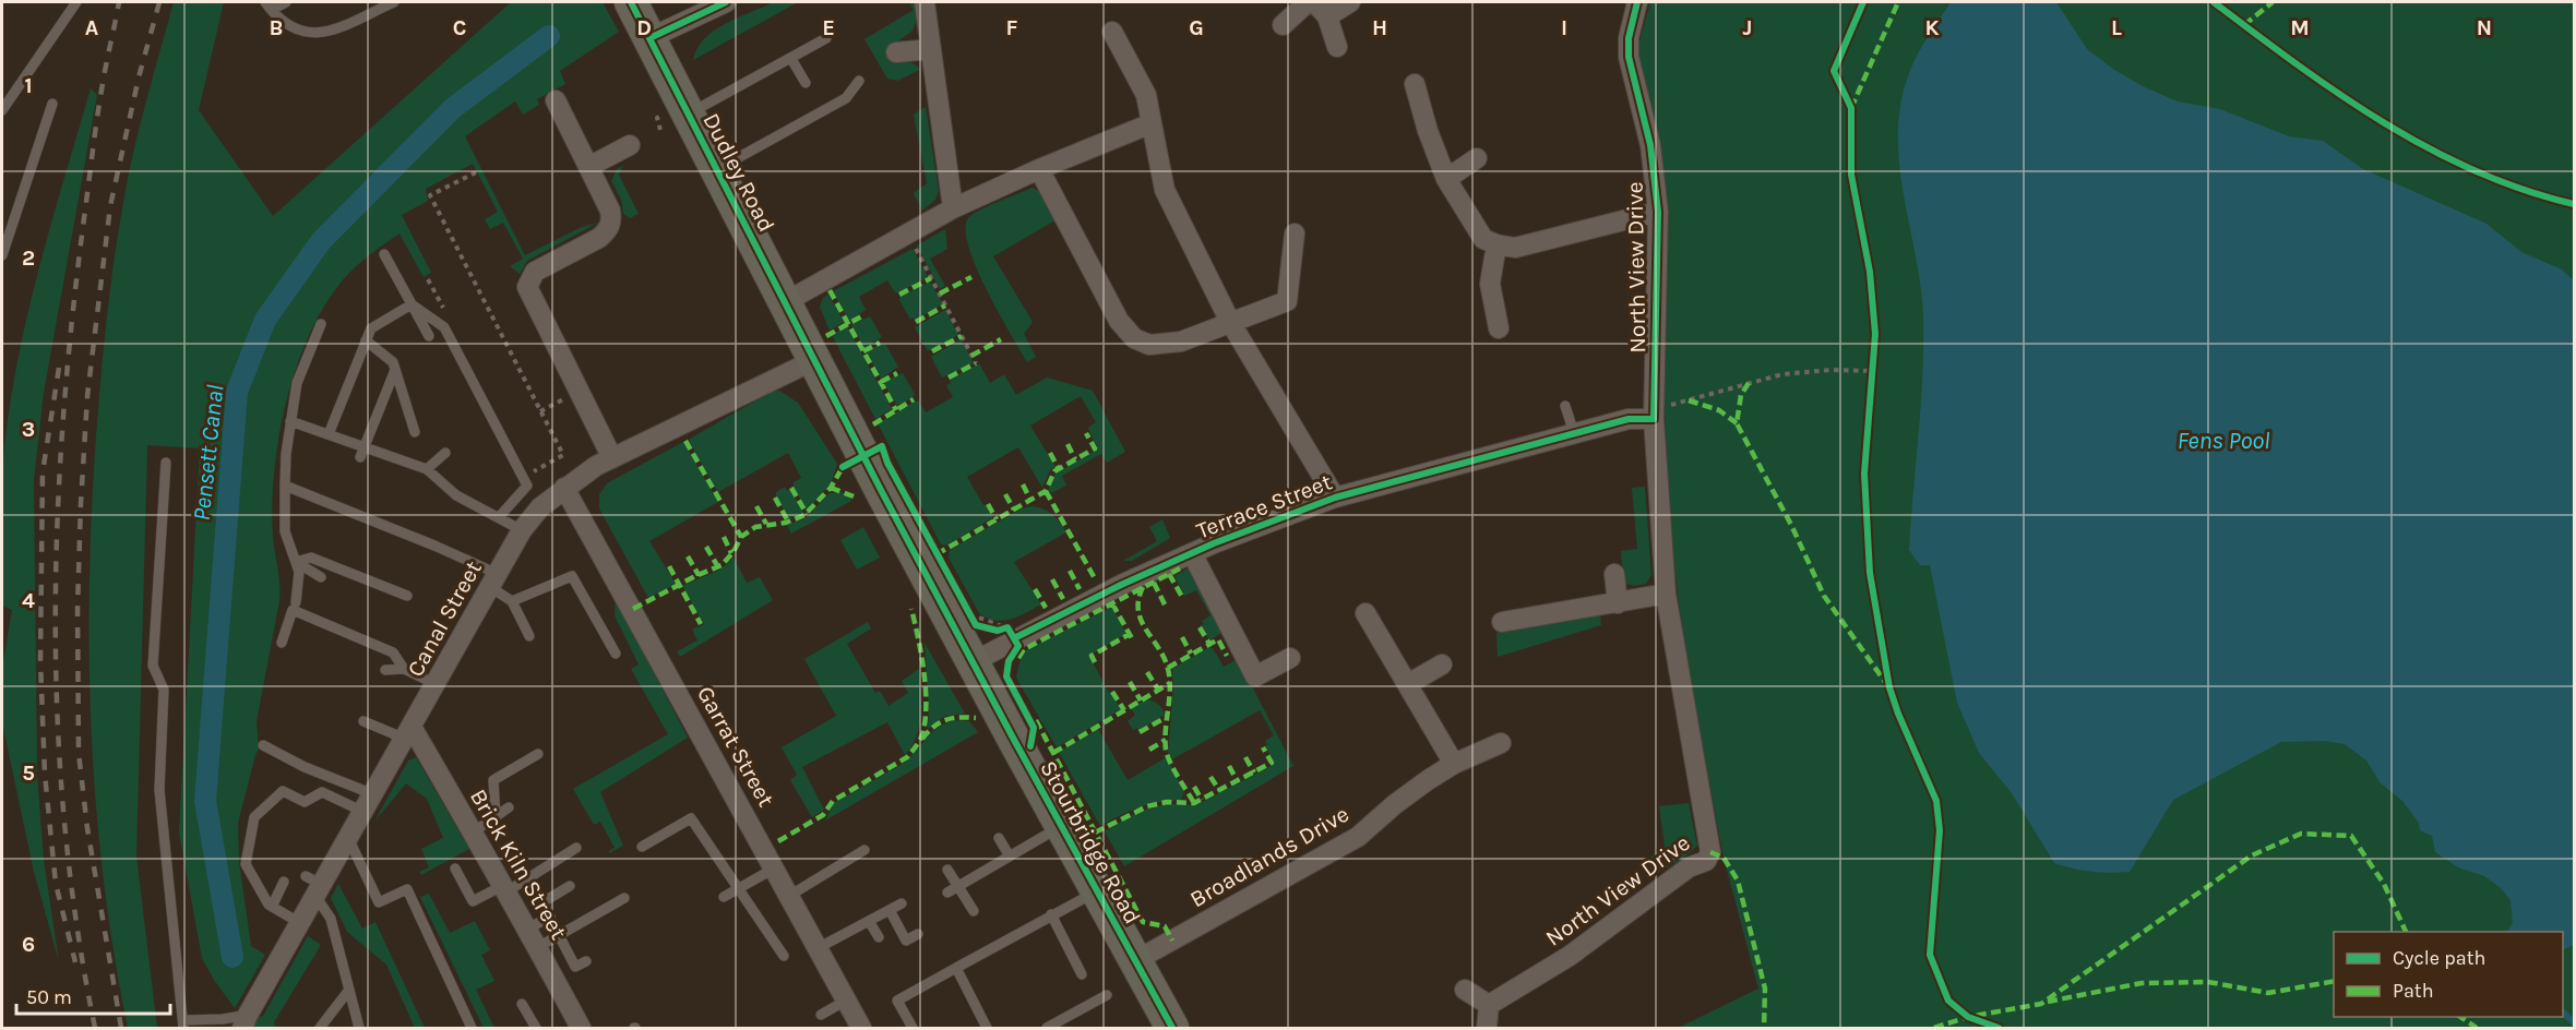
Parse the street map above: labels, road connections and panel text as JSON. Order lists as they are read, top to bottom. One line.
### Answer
{"streets":{"main road":["Dudley Road","Stourbridge Road"],"street":["North View Drive","Terrace Street","Canal Street","Garrat Street","Broadlands Drive","Brick Kiln Street"]},"crossings":[["Dudley Road","Canal Street"],["Dudley Road","Stourbridge Road"],["North View Drive","Terrace Street"],["Terrace Street","Stourbridge Road"],["Canal Street","Garrat Street"],["Canal Street","Stourbridge Road"],["Canal Street","Brick Kiln Street"],["Stourbridge Road","Broadlands Drive"]],"water":["Fens Pool","Pensett Canal"],"legend":["Cycle path","Path"],"scale_bar":"50 m","grid":{"columns":["A","B","C","D","E","F","G","H","I","J","K","L","M","N"],"rows":["1","2","3","4","5","6"]}}
